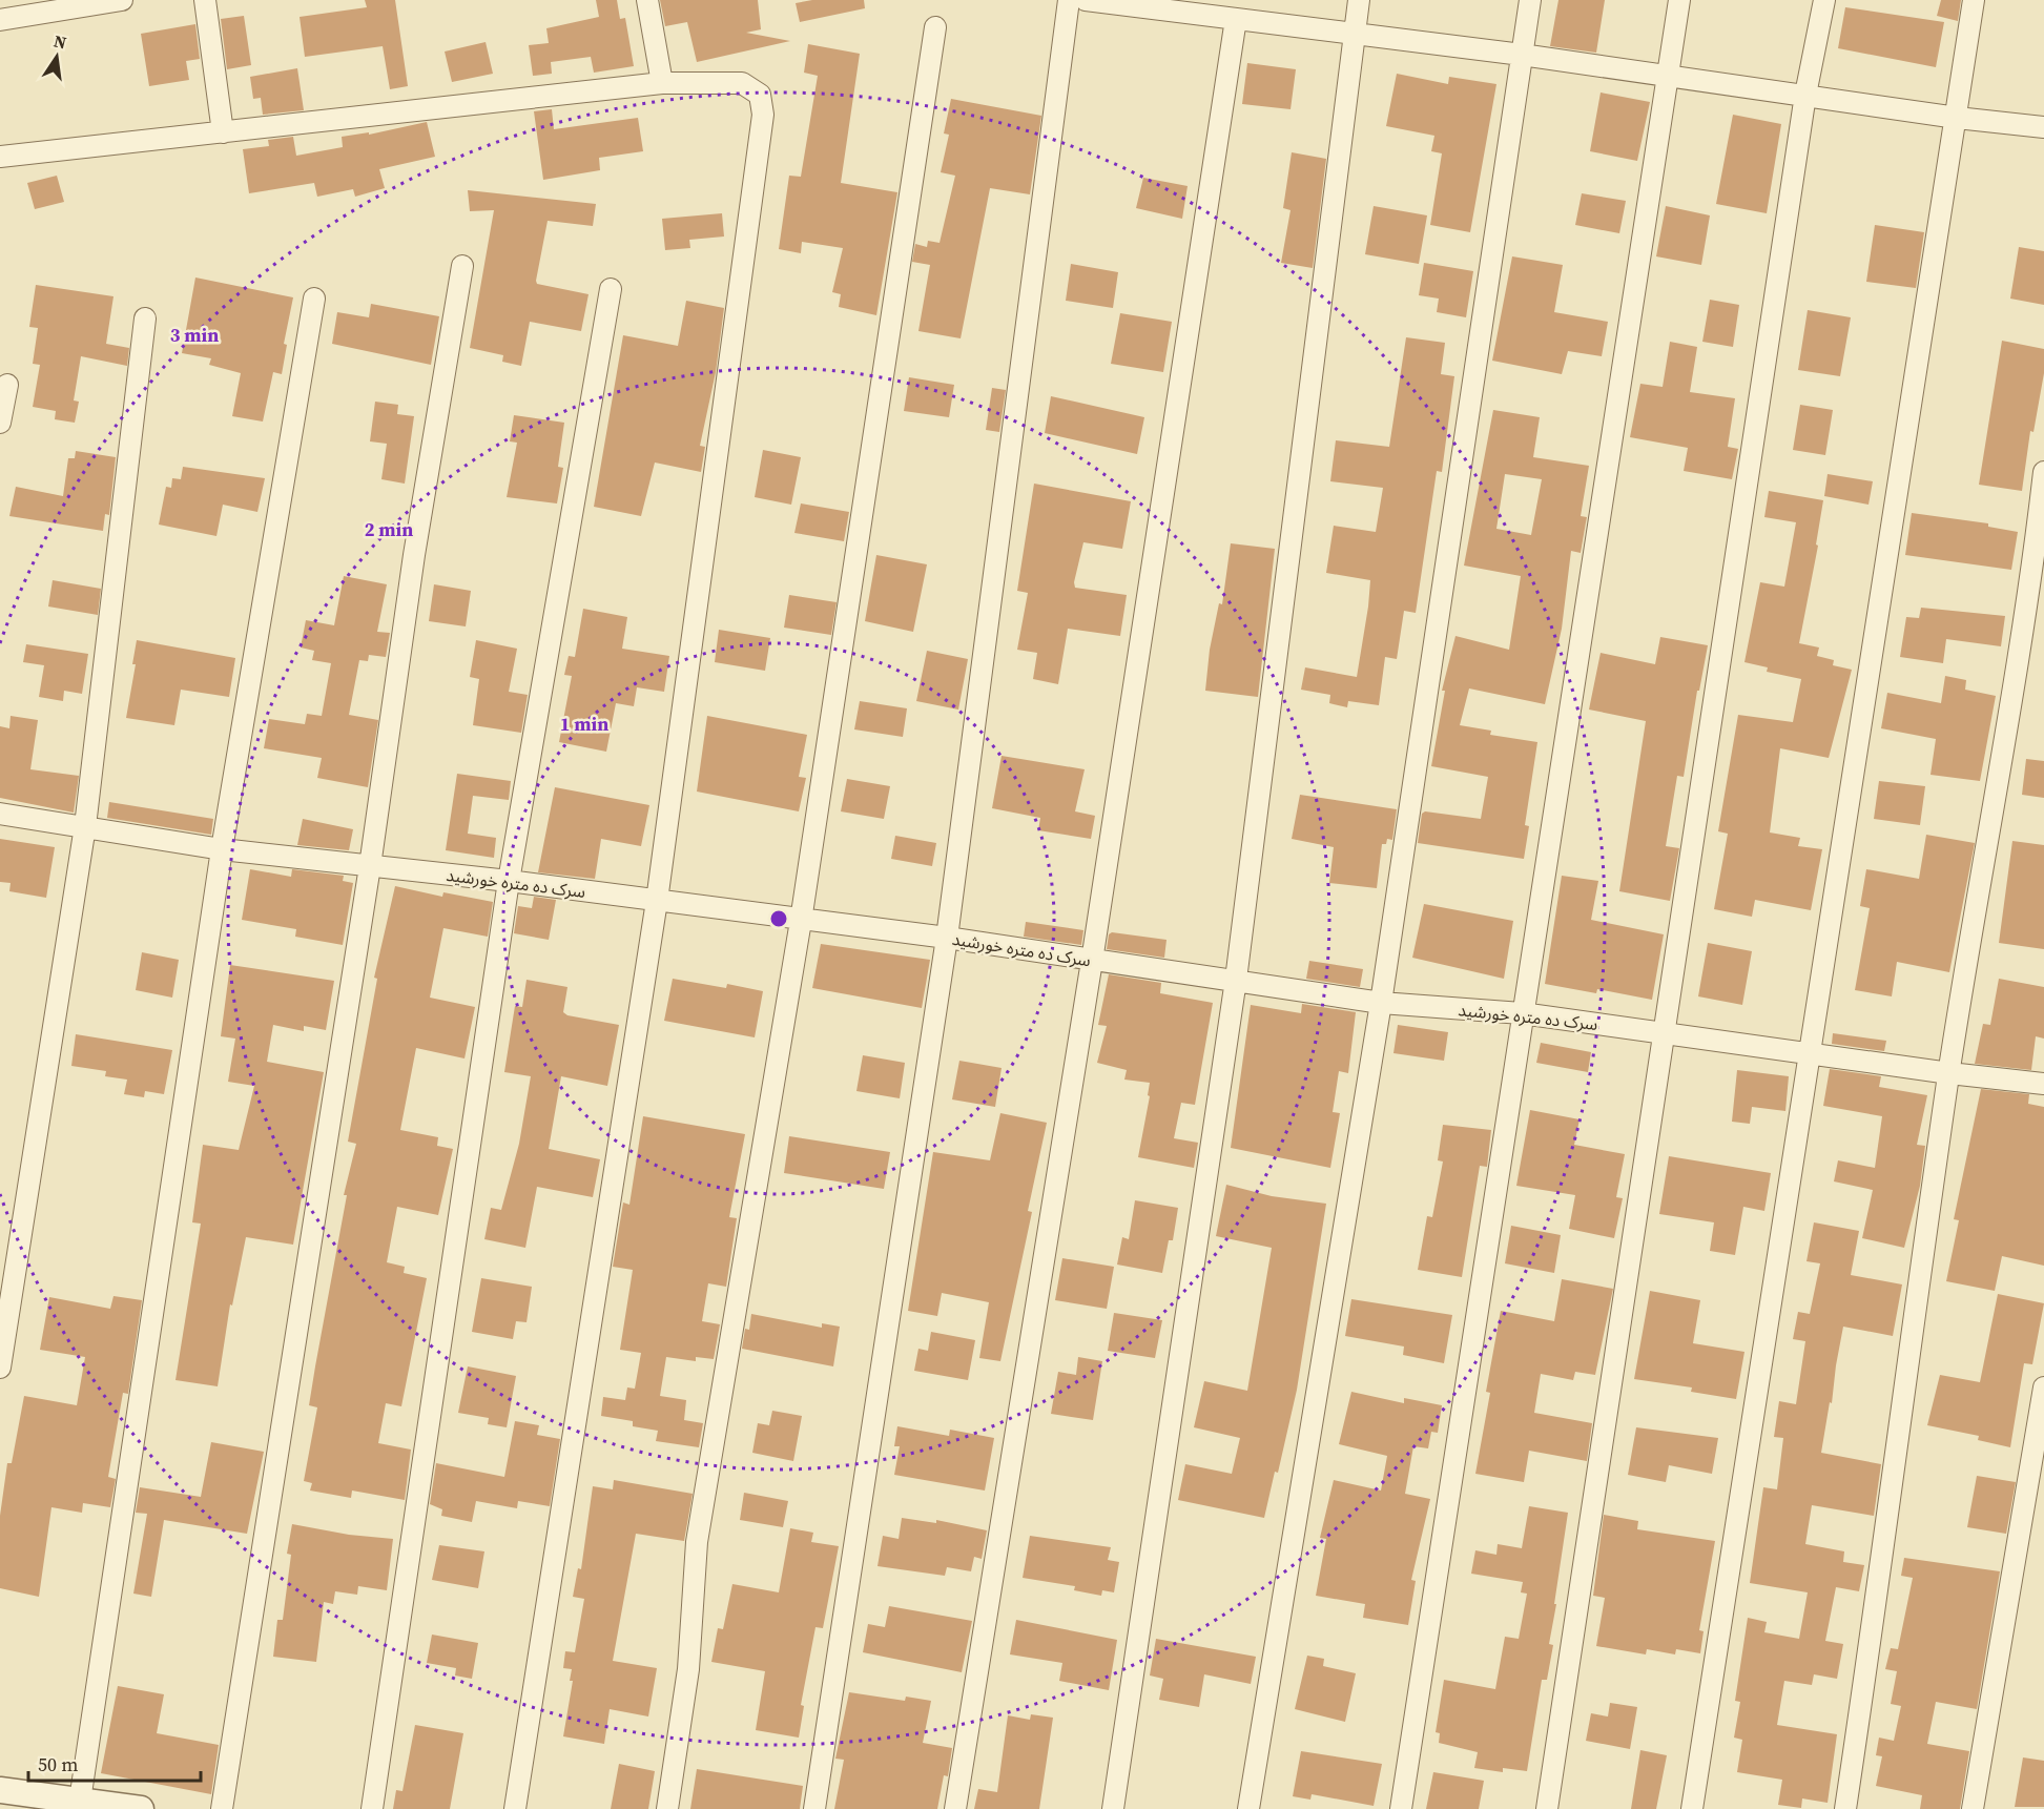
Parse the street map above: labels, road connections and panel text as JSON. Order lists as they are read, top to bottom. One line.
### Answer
{"streets":{"street":["سرک ده متره خورشید"]},"scale_bar":"50 m","north":"top","rings":["3 min","2 min","1 min"]}
